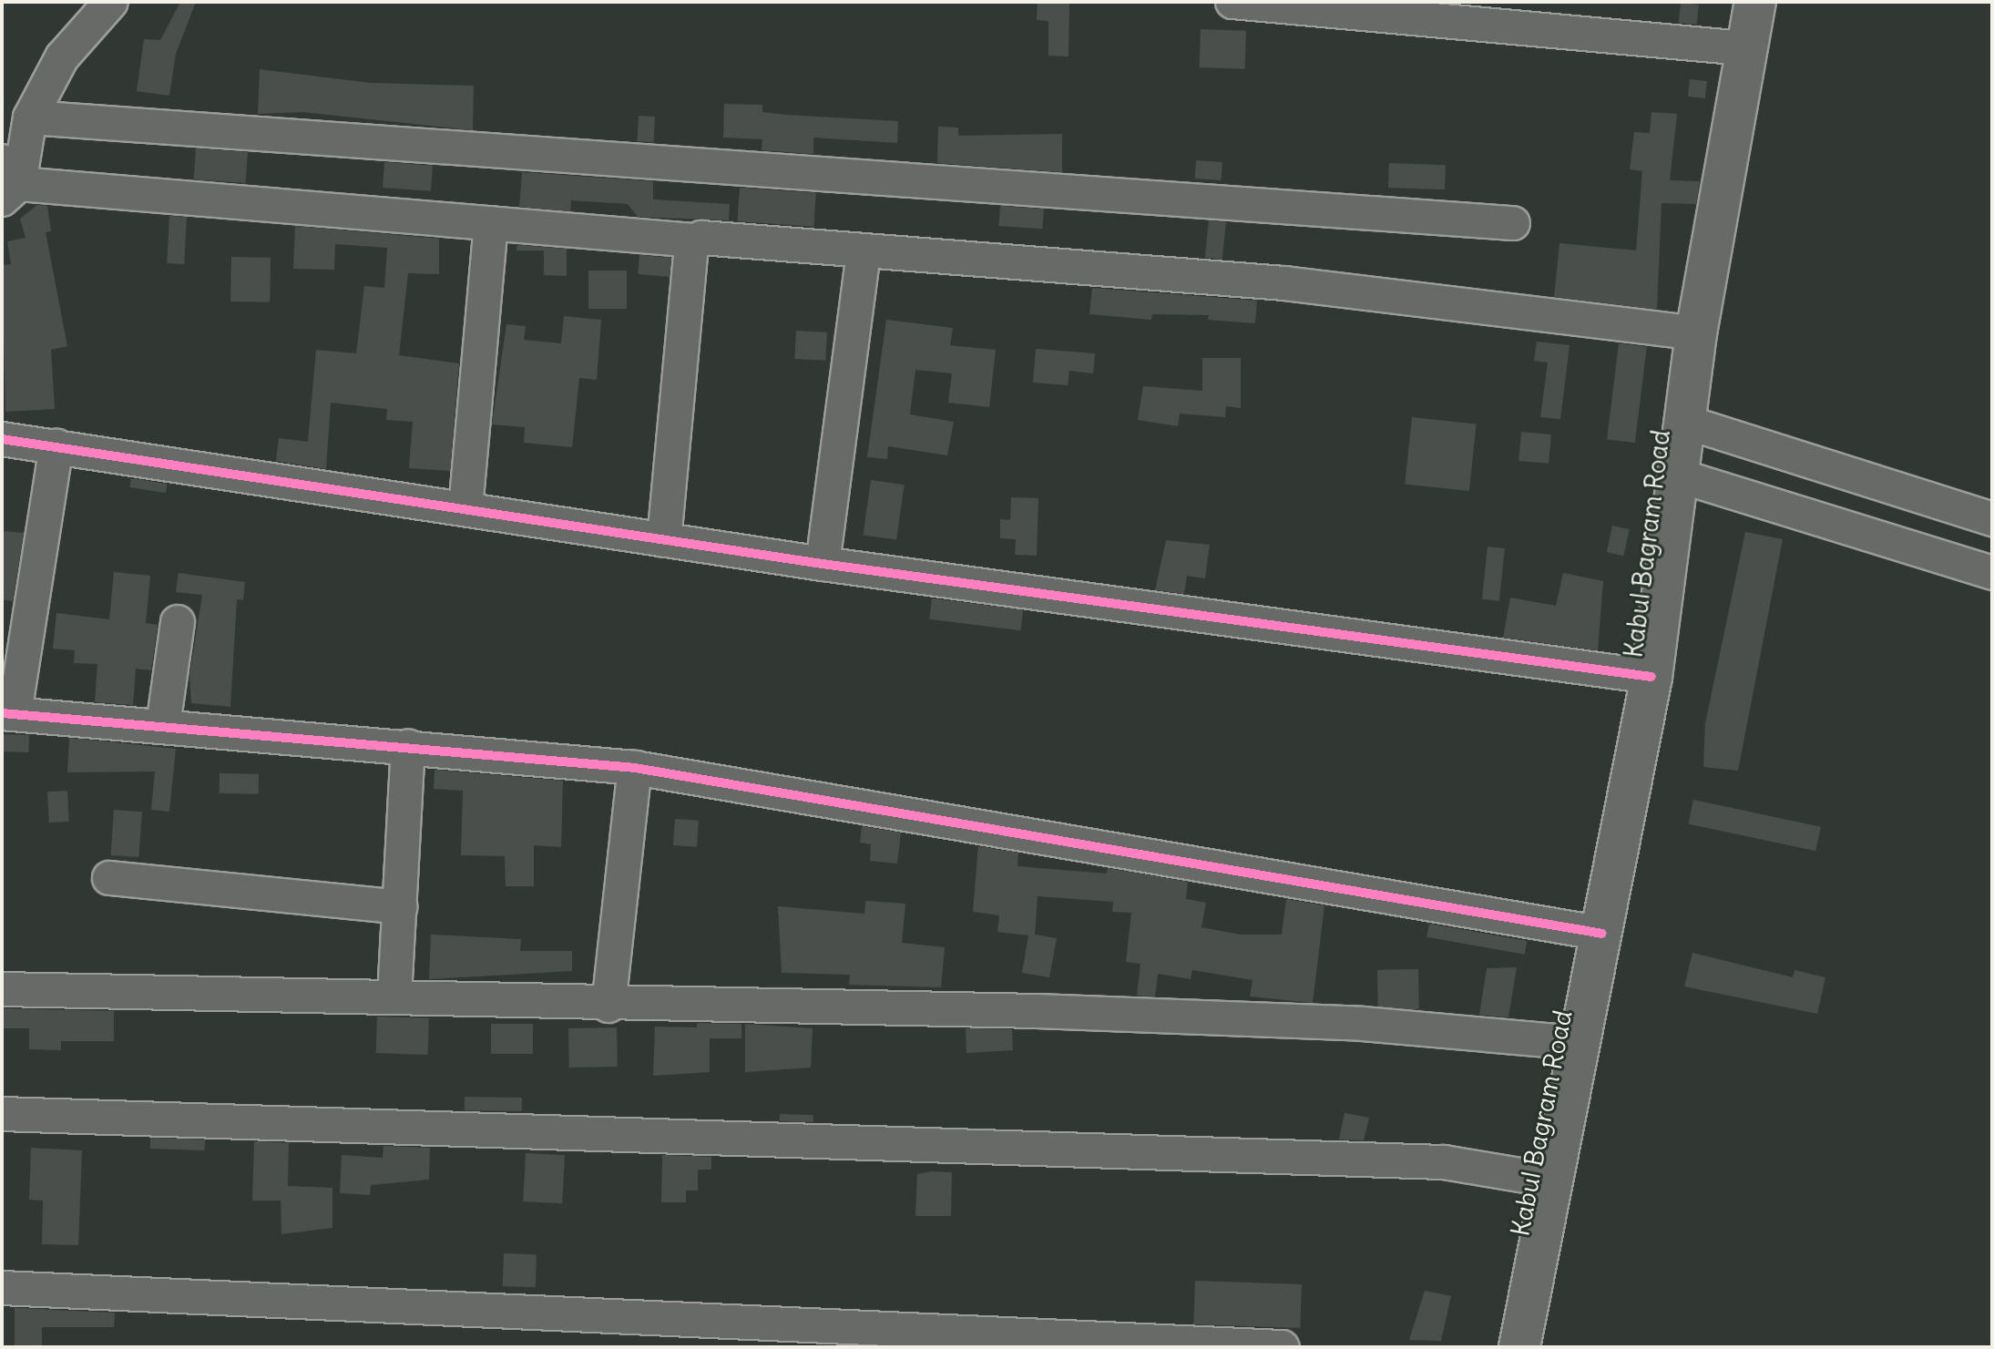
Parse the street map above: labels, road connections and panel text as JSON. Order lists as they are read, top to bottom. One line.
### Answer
{"streets":{"highway":["Kabul Bagram Road"]}}
